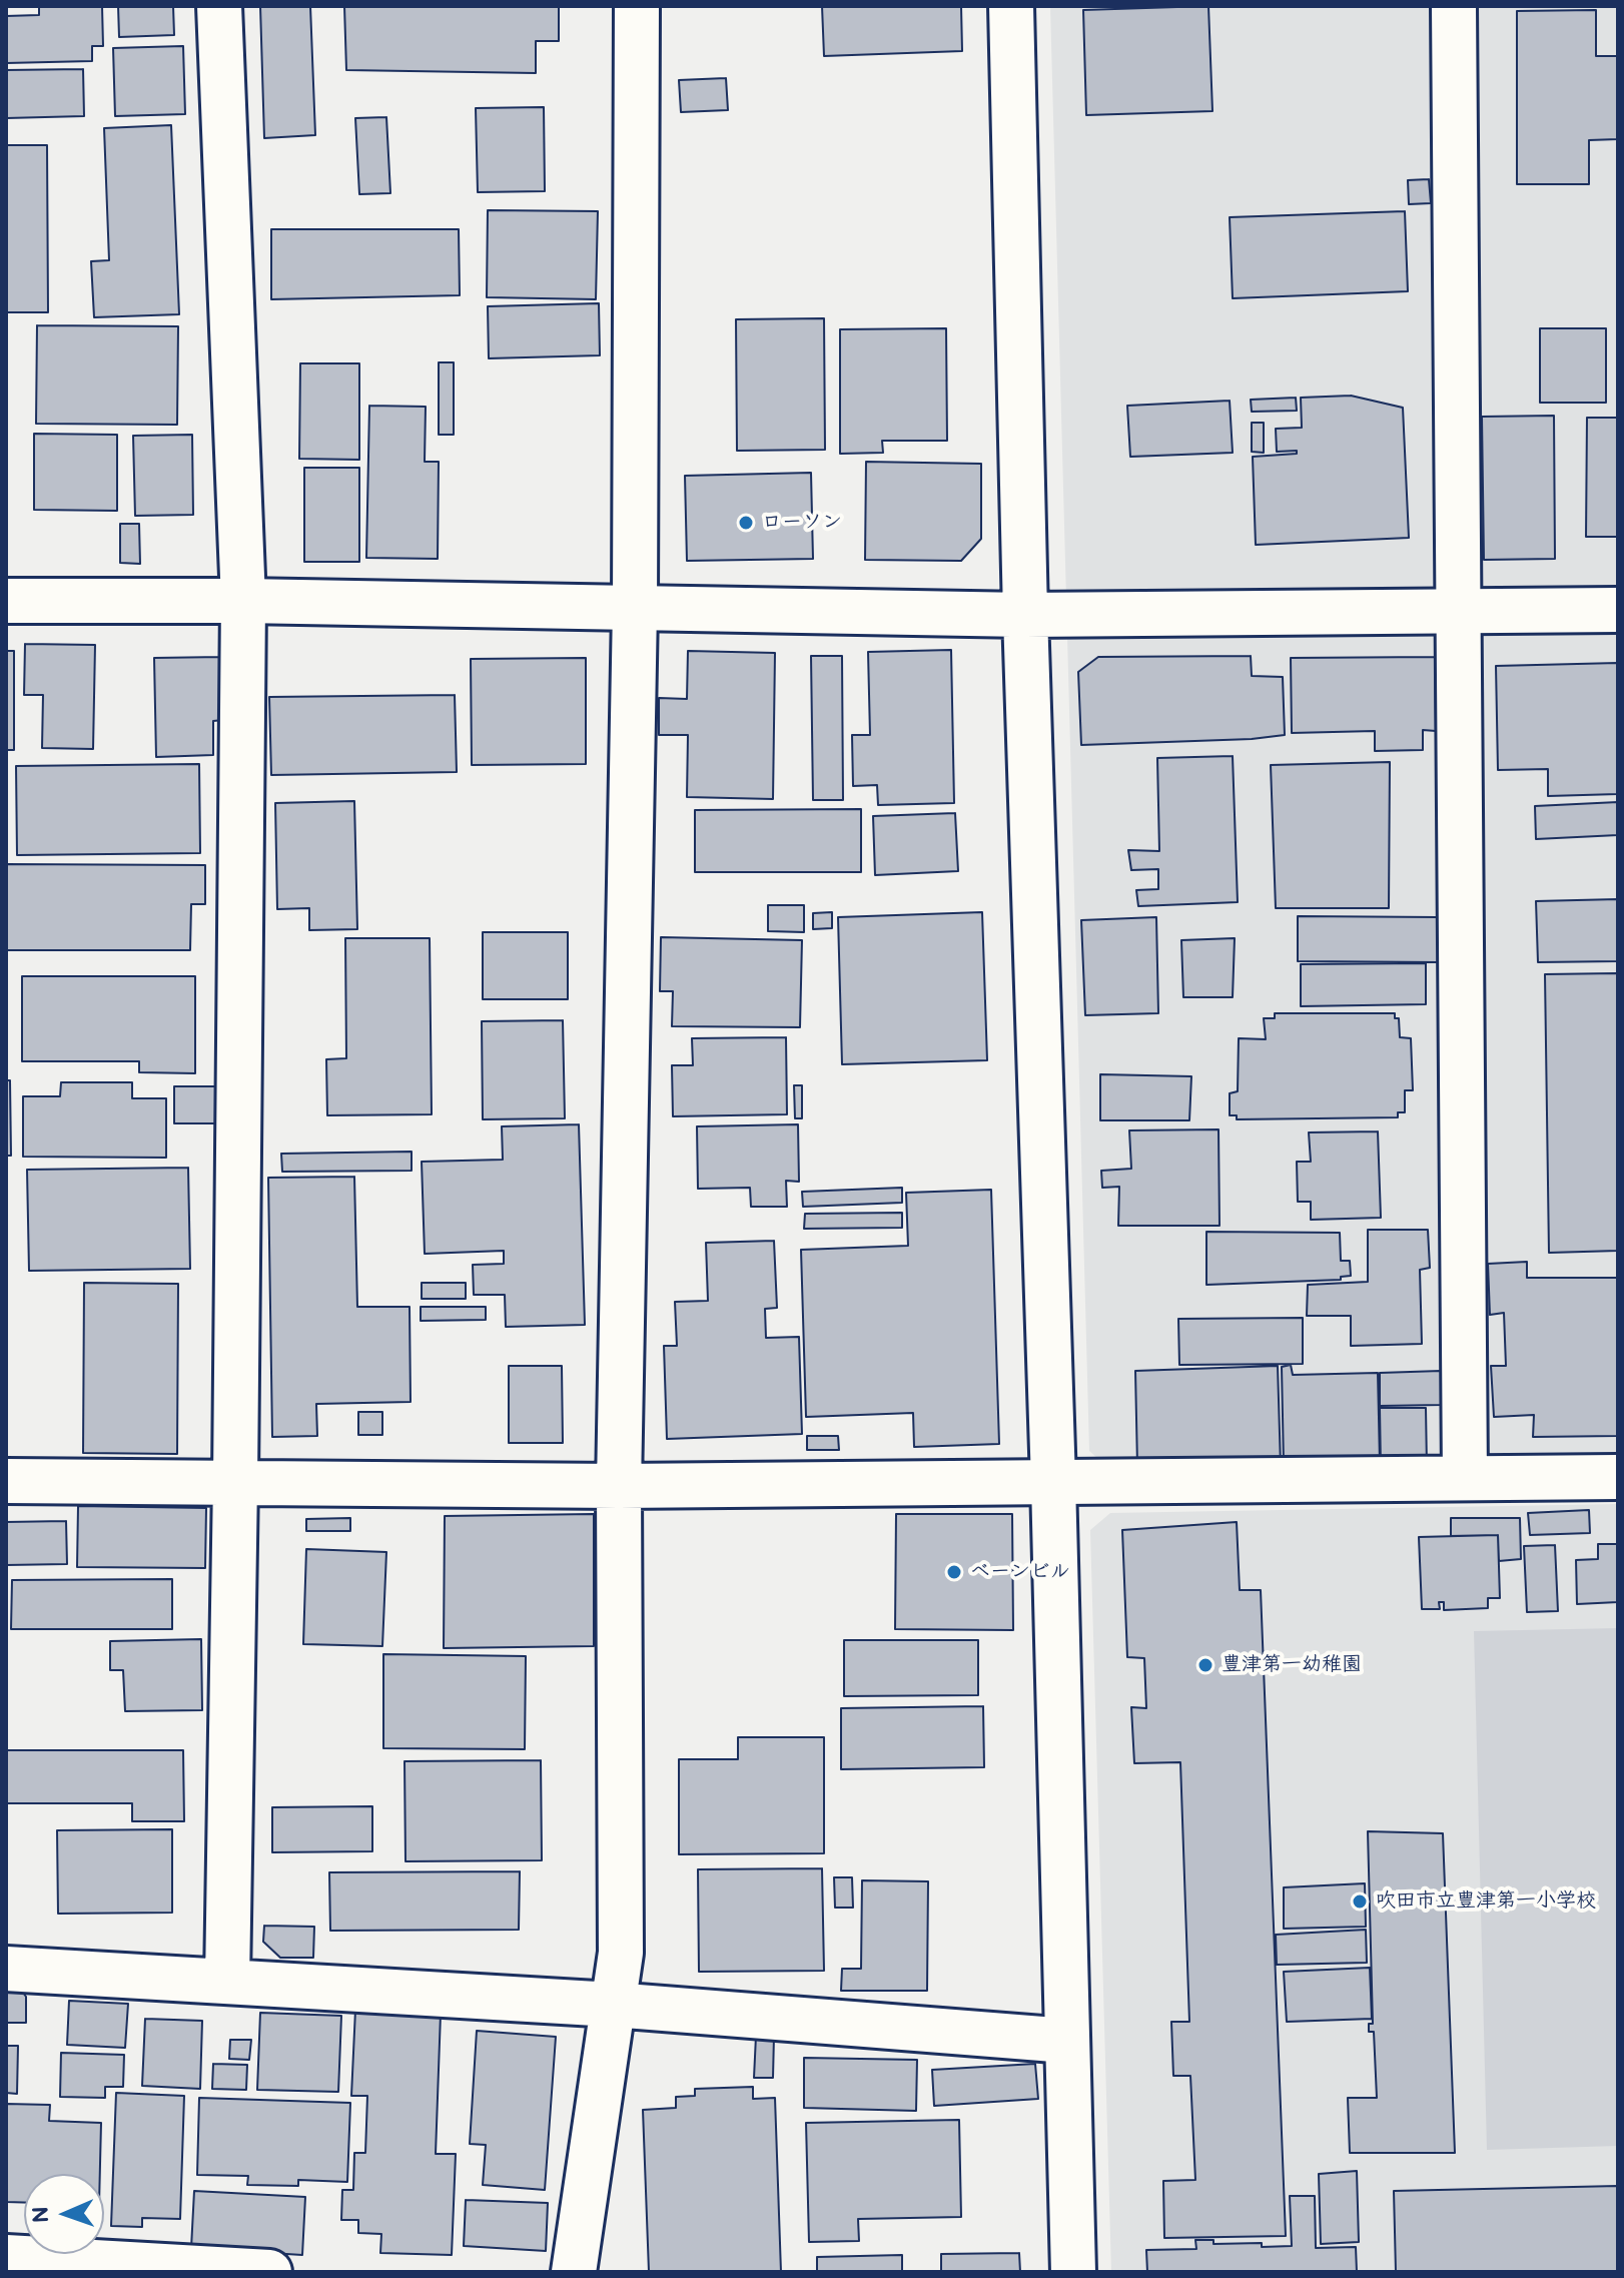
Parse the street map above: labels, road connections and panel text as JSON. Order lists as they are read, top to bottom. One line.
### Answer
{"places":["ローソン","ベーンビル","豊津第一幼稚園","吹田市立豊津第一小学校"],"north":"left"}
